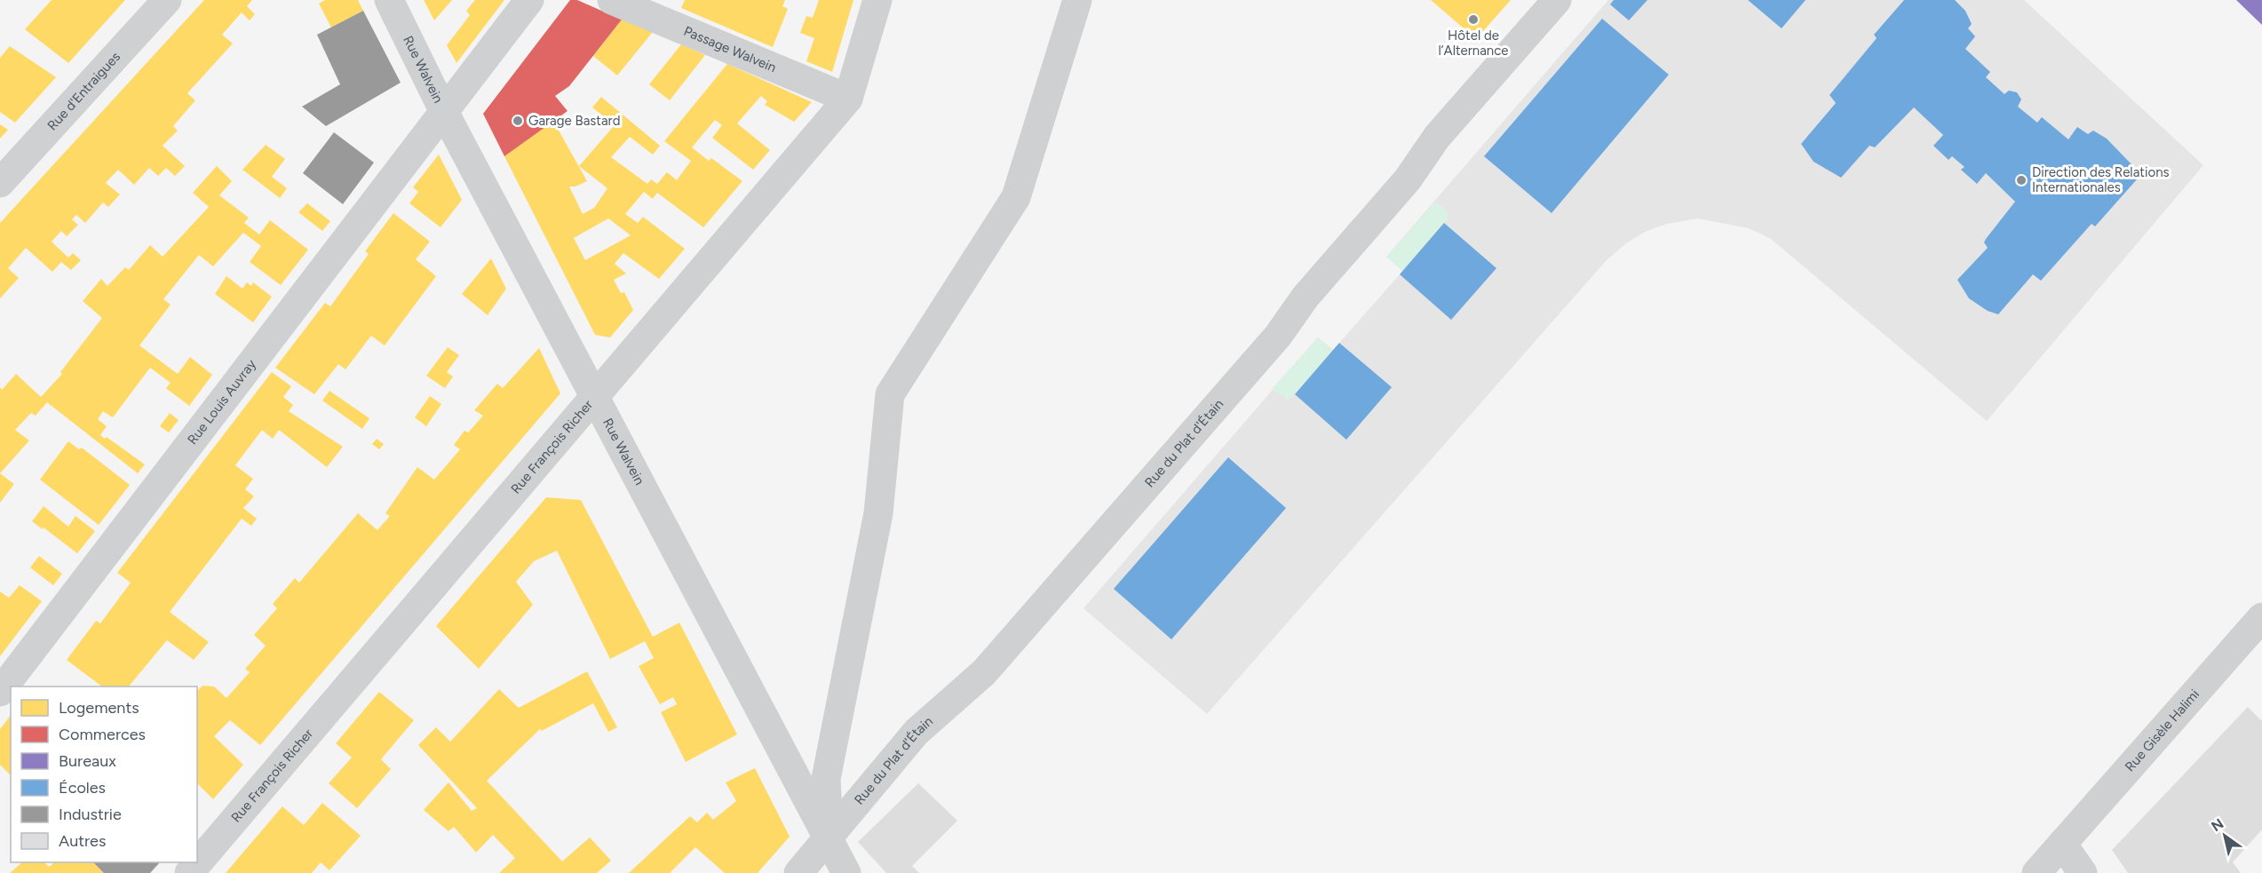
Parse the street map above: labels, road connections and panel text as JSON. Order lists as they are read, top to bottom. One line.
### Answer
{"streets":{"street":["Passage Walvein","Rue Walvein","Rue d'Entraigues","Rue Louis Auvray","Rue du Plat d'Étain","Rue François Richer","Rue Gisèle Halimi"]},"crossings":[["Passage Walvein","Rue François Richer"],["Rue Walvein","Rue Louis Auvray"],["Rue Walvein","Rue du Plat d'Étain"],["Rue Walvein","Rue François Richer"]],"places":["Hôtel de l’Alternance","Garage Bastard","Direction des Relations Internationales"],"legend":["Logements","Commerces","Bureaux","Écoles","Industrie","Autres"],"north":"top left"}
